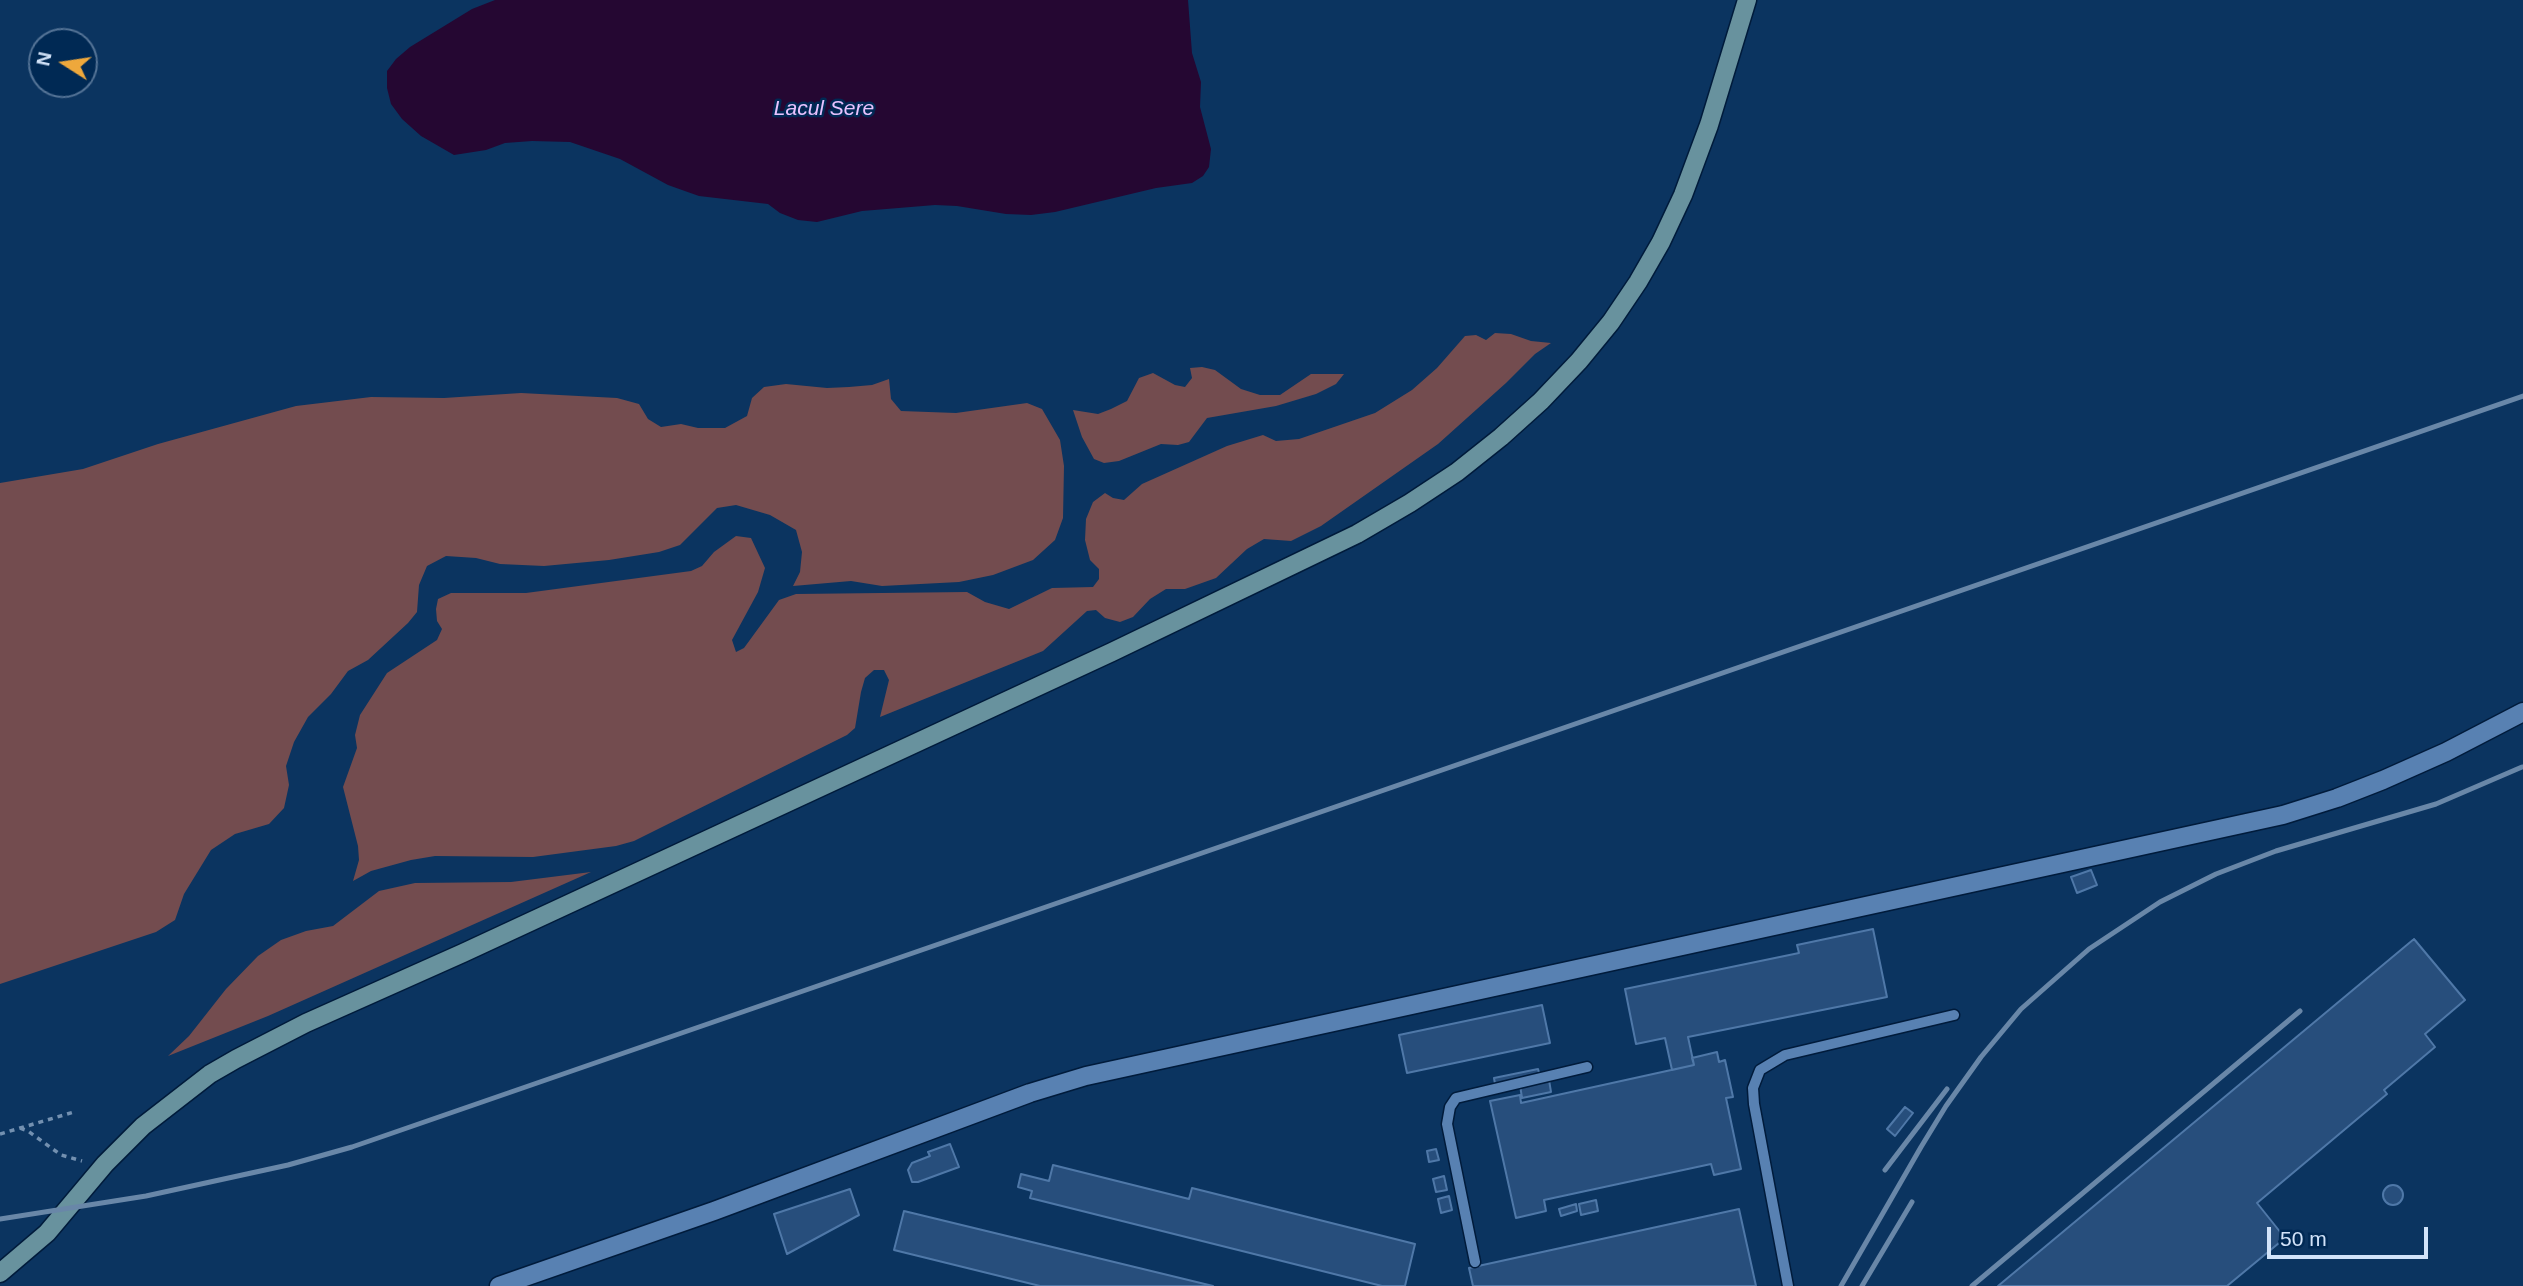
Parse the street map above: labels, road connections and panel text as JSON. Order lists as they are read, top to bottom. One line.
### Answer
{"water":["Lacul Sere"],"scale_bar":"50 m","north":"left"}
